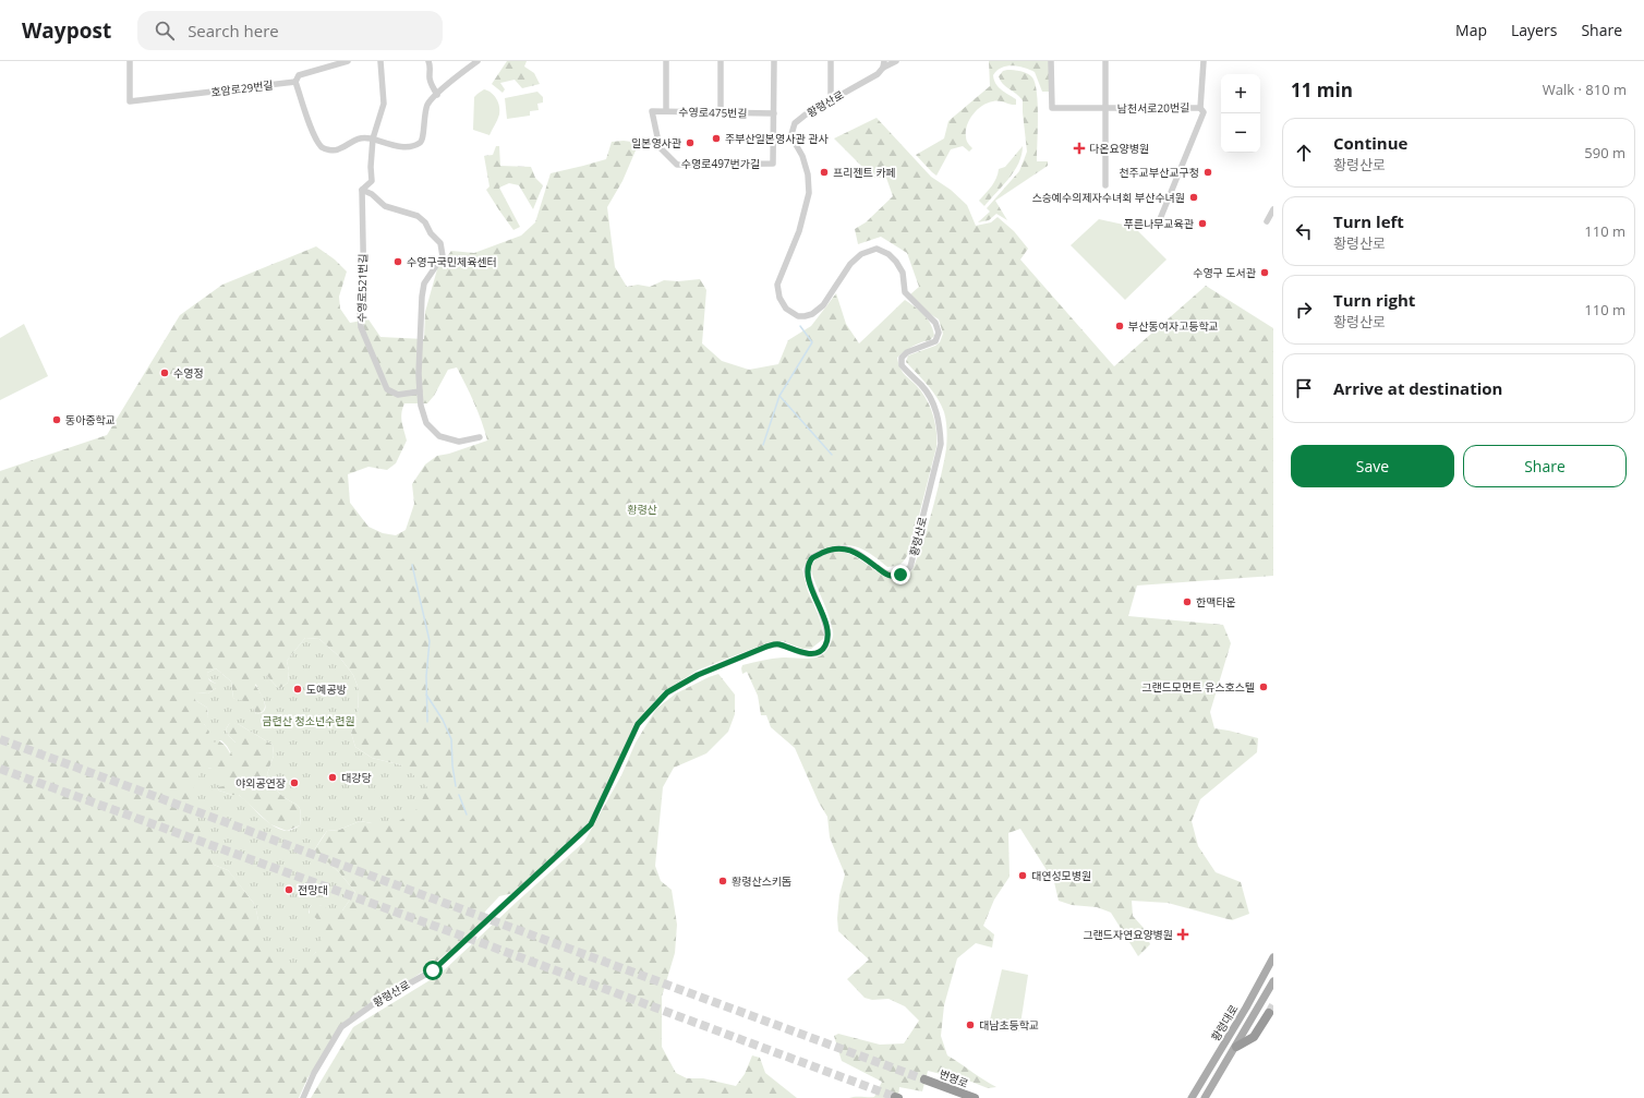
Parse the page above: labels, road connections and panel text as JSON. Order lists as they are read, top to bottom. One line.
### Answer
{"streets":{"highway":["번영로"],"main road":["황령대로"],"street":["호암로29번길","황령산로","남천서로20번길","수영로475번길","수영로497번가길","수영로521번길"]},"crossings":[["수영로475번길","수영로497번가길"]],"parks":["황령산","금련산 청소년수련원"],"places":{"other":["주부산일본영사관 관사","일본영사관","프리젠트 카페","천주교부산교구청","스승예수의제자수녀회 부산수녀원","푸른나무교육관","수영구국민체육센터","수영구 도서관","부산동여자고등학교","수영정","동아중학교","한맥타운","그랜드모먼트 유스호스텔","도예공방","대강당","야외공연장","대연성모병원","황령산스키돔","전망대","대남초등학교"],"health":["다온요양병원","그랜드자연요양병원"]},"page":{"header":"Waypost","search":"Search here","nav":["Map","Layers","Share"],"heading":["11 min","Walk · 810 m"],"map_buttons":["+","−"],"list":[["Continue","황령산로","590 m"],["Turn left","황령산로","110 m"],["Turn right","황령산로","110 m"],"Arrive at destination"],"buttons":["Save","Share"]}}
